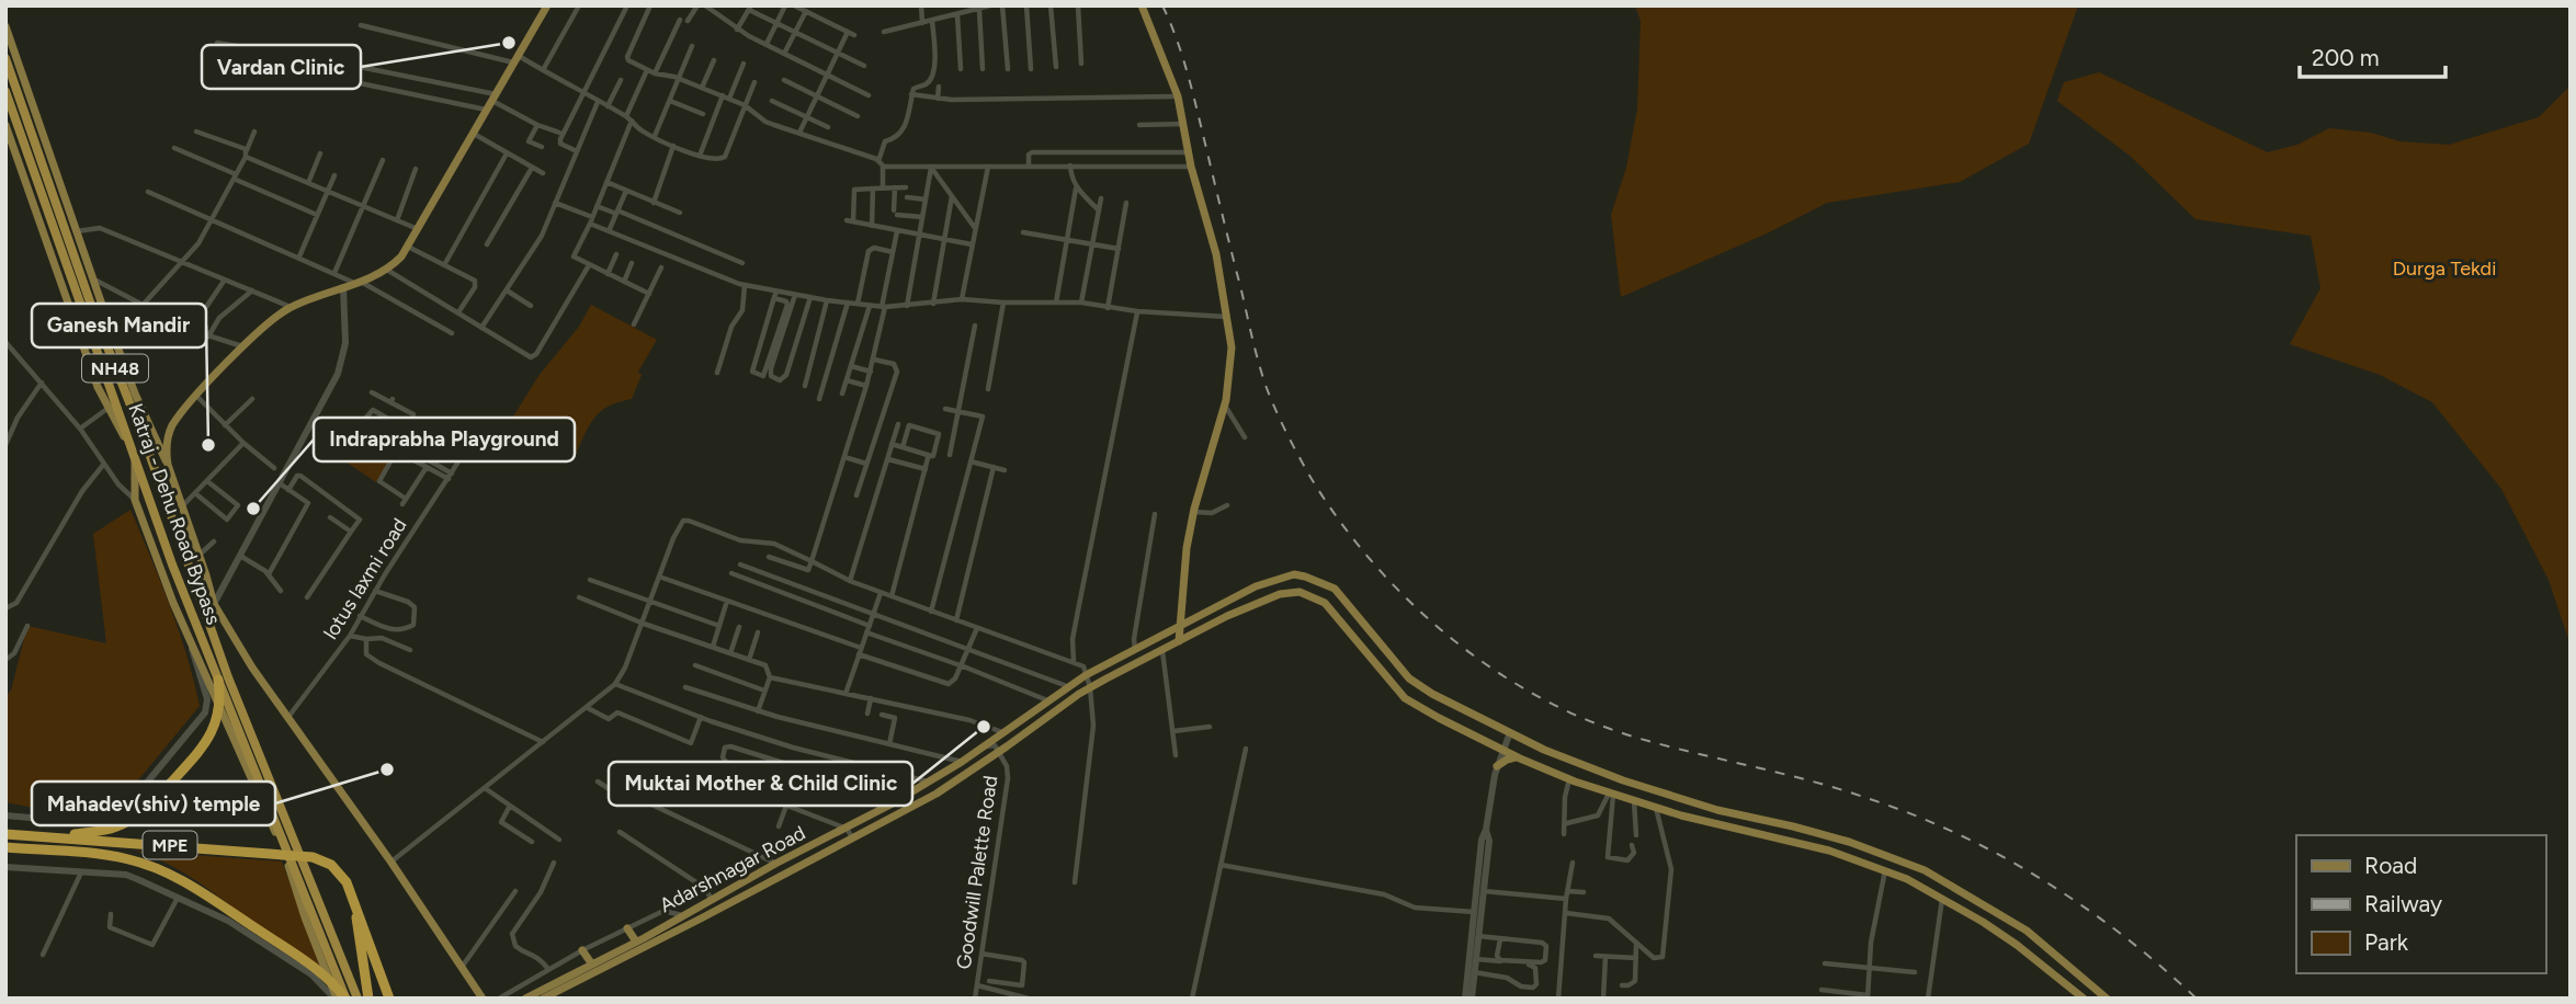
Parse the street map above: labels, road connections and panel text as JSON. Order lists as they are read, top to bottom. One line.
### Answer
{"streets":{"highway":["NH48","Katraj - Dehu Road Bypass","MPE"],"main road":["Adarshnagar Road"],"street":["lotus laxmi road","Goodwill Palette Road"]},"crossings":[["NH48","Katraj - Dehu Road Bypass"],["NH48","MPE"],["Adarshnagar Road","Goodwill Palette Road"]],"parks":["Durga Tekdi"],"places":["Vardan Clinic","Ganesh Mandir","Indraprabha Playground","Muktai Mother & Child Clinic","Mahadev(shiv) temple"],"legend":["Road","Railway","Park"],"scale_bar":"200 m"}
